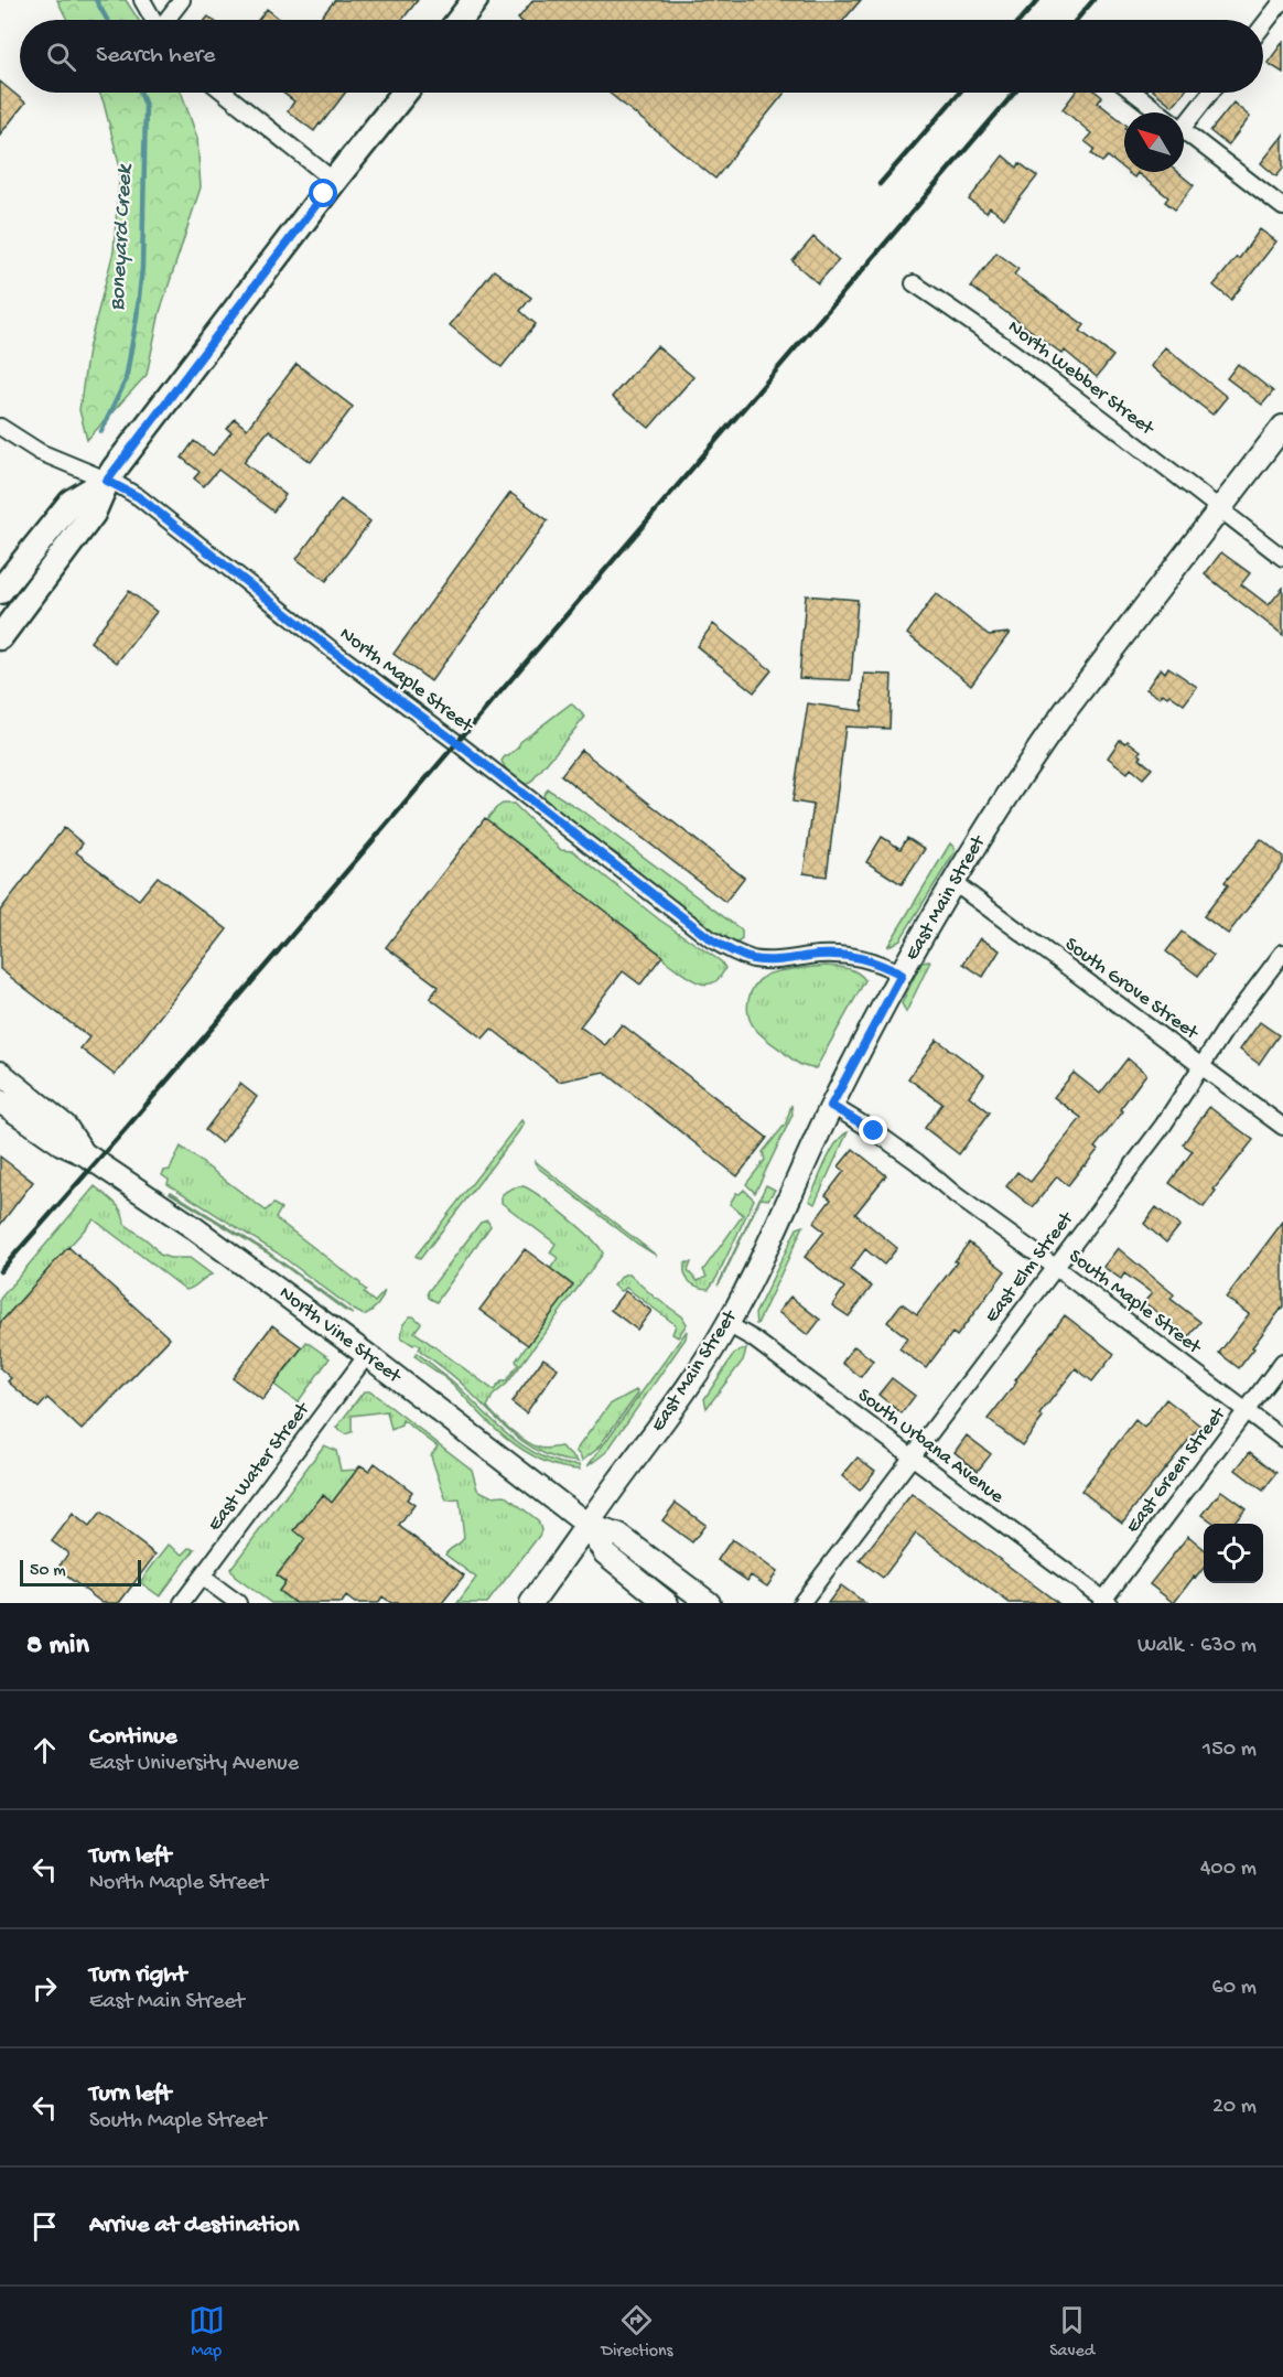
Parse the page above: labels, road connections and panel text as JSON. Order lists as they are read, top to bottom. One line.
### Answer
{"streets":{"main road":["East Main Street","North Vine Street"],"street":["North Webber Street","North Maple Street","South Grove Street","East Elm Street","South Maple Street","South Urbana Avenue","East Water Street","East Green Street"]},"crossings":[["North Webber Street","East Main Street"],["North Maple Street","East Main Street"],["East Main Street","South Grove Street"],["East Main Street","South Maple Street"],["East Main Street","North Vine Street"],["East Main Street","South Urbana Avenue"],["South Grove Street","East Elm Street"],["East Elm Street","South Maple Street"],["East Elm Street","South Urbana Avenue"],["South Maple Street","East Green Street"],["North Vine Street","East Water Street"],["South Urbana Avenue","East Green Street"]],"water":["Boneyard Creek"],"scale_bar":"50 m","north":"top left","page":{"search":"Search here","scale":"50 m","heading":["8 min","Walk · 630 m"],"list":[["Continue","East University Avenue","150 m"],["Turn left","North Maple Street","400 m"],["Turn right","East Main Street","60 m"],["Turn left","South Maple Street","20 m"],"Arrive at destination"],"nav":["Map","Directions","Saved"]}}
